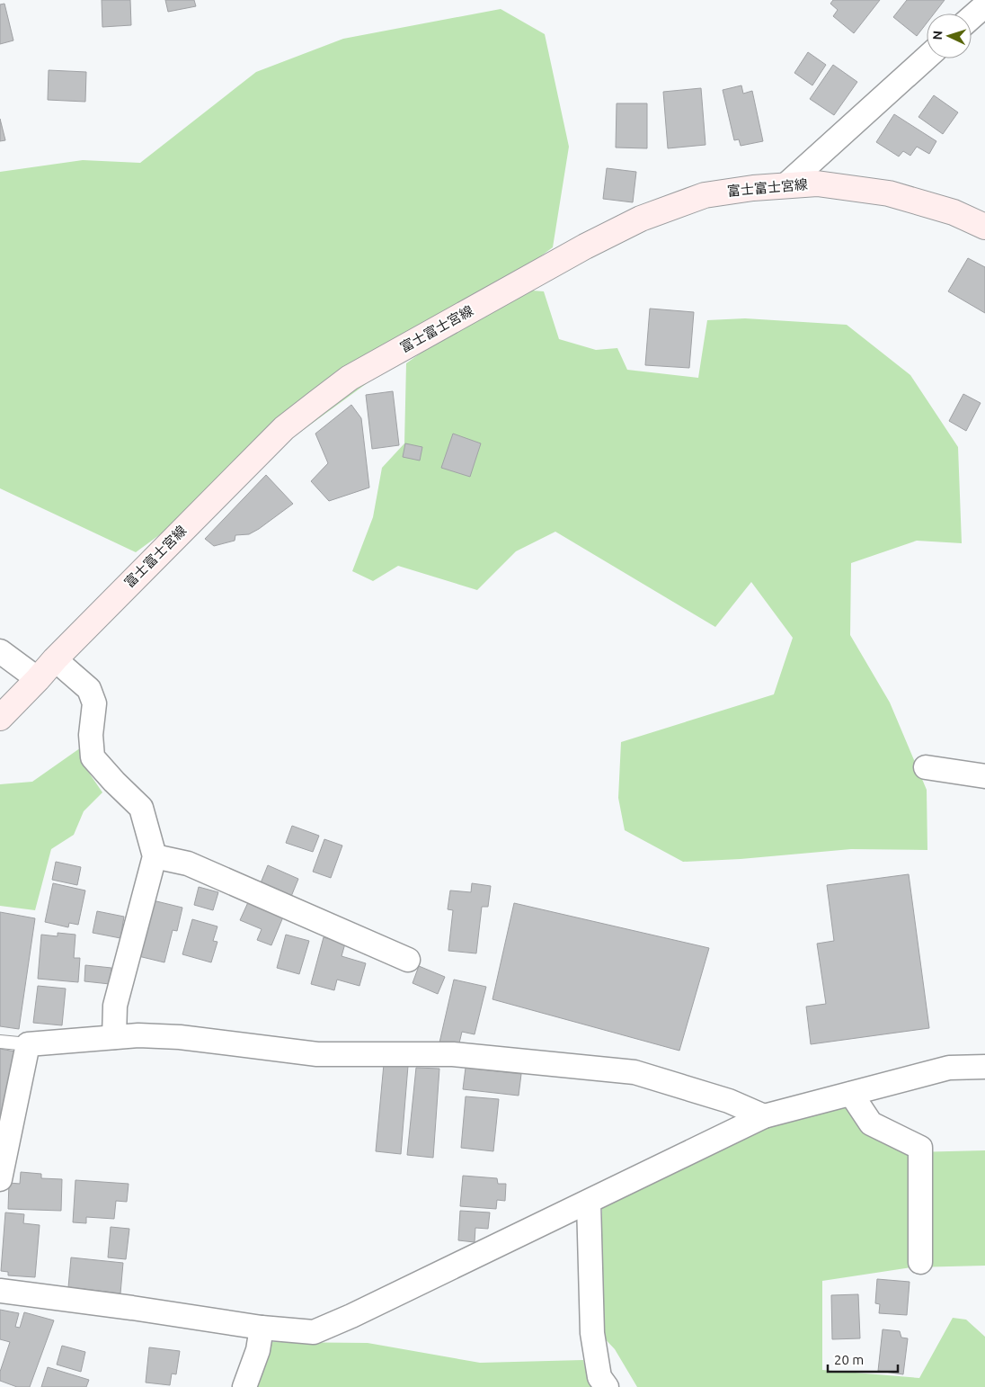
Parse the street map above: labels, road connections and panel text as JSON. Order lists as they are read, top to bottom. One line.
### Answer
{"streets":{"main road":["富士富士宮線"]},"scale_bar":"20 m","north":"left"}
